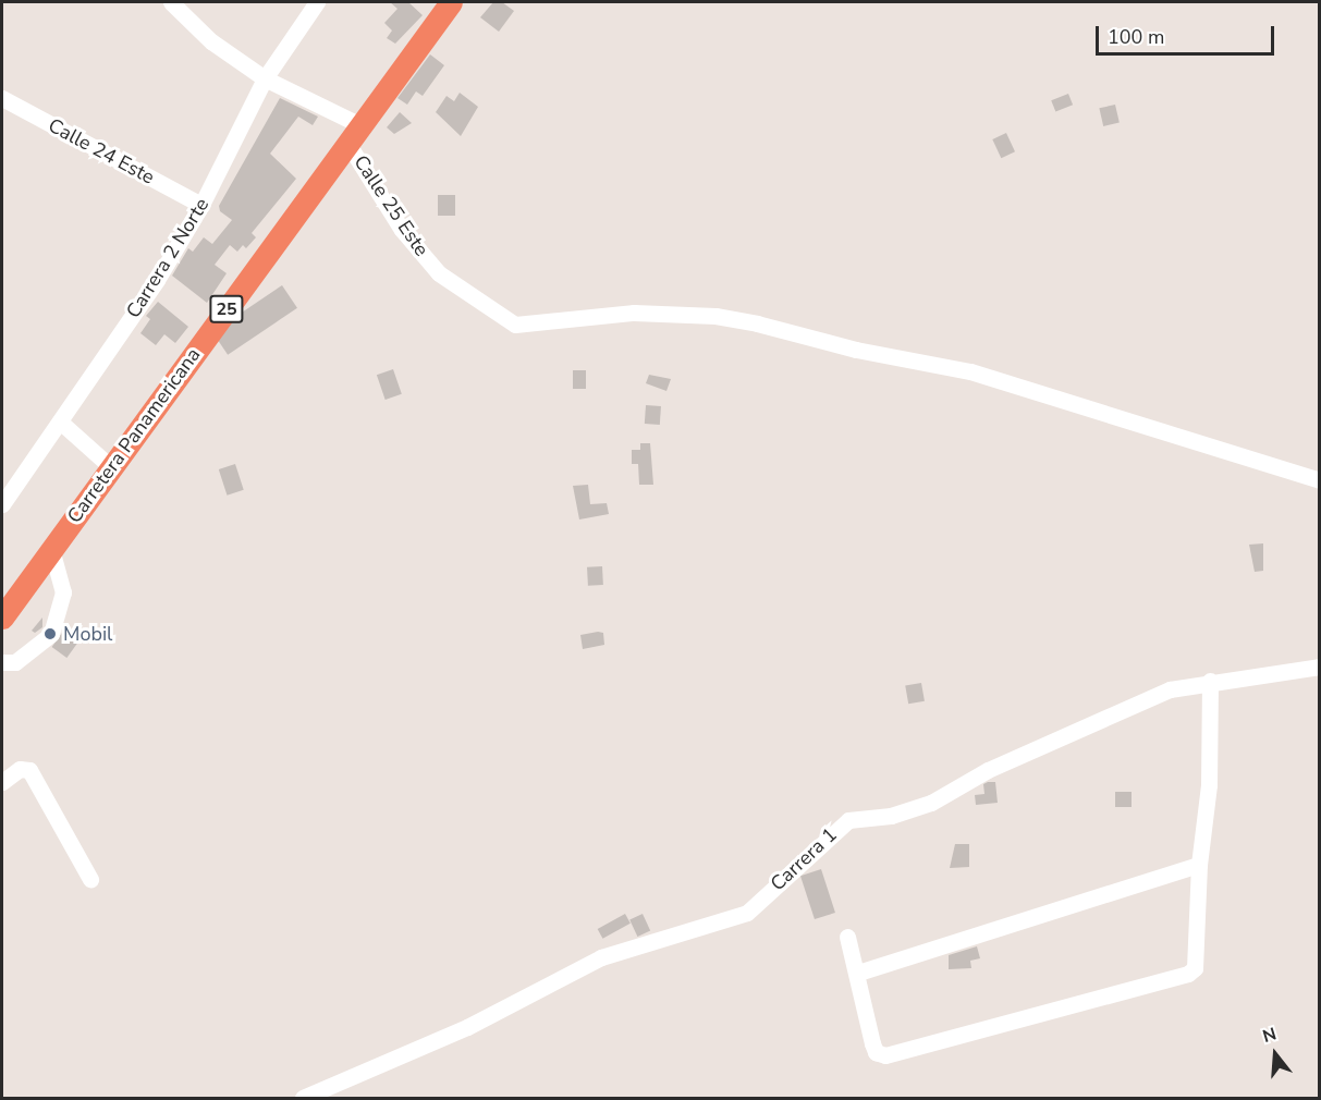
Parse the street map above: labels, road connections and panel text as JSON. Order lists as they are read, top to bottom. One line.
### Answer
{"streets":{"highway":["25","Carretera Panamericana"],"street":["Calle 24 Este","Calle 25 Este","Carrera 2 Norte","Carrera 1"]},"crossings":[["Calle 24 Este","Carrera 2 Norte"],["Calle 25 Este","Carrera 2 Norte"],["Calle 25 Este","Carretera Panamericana"]],"places":["Mobil"],"scale_bar":"100 m","north":"top"}
